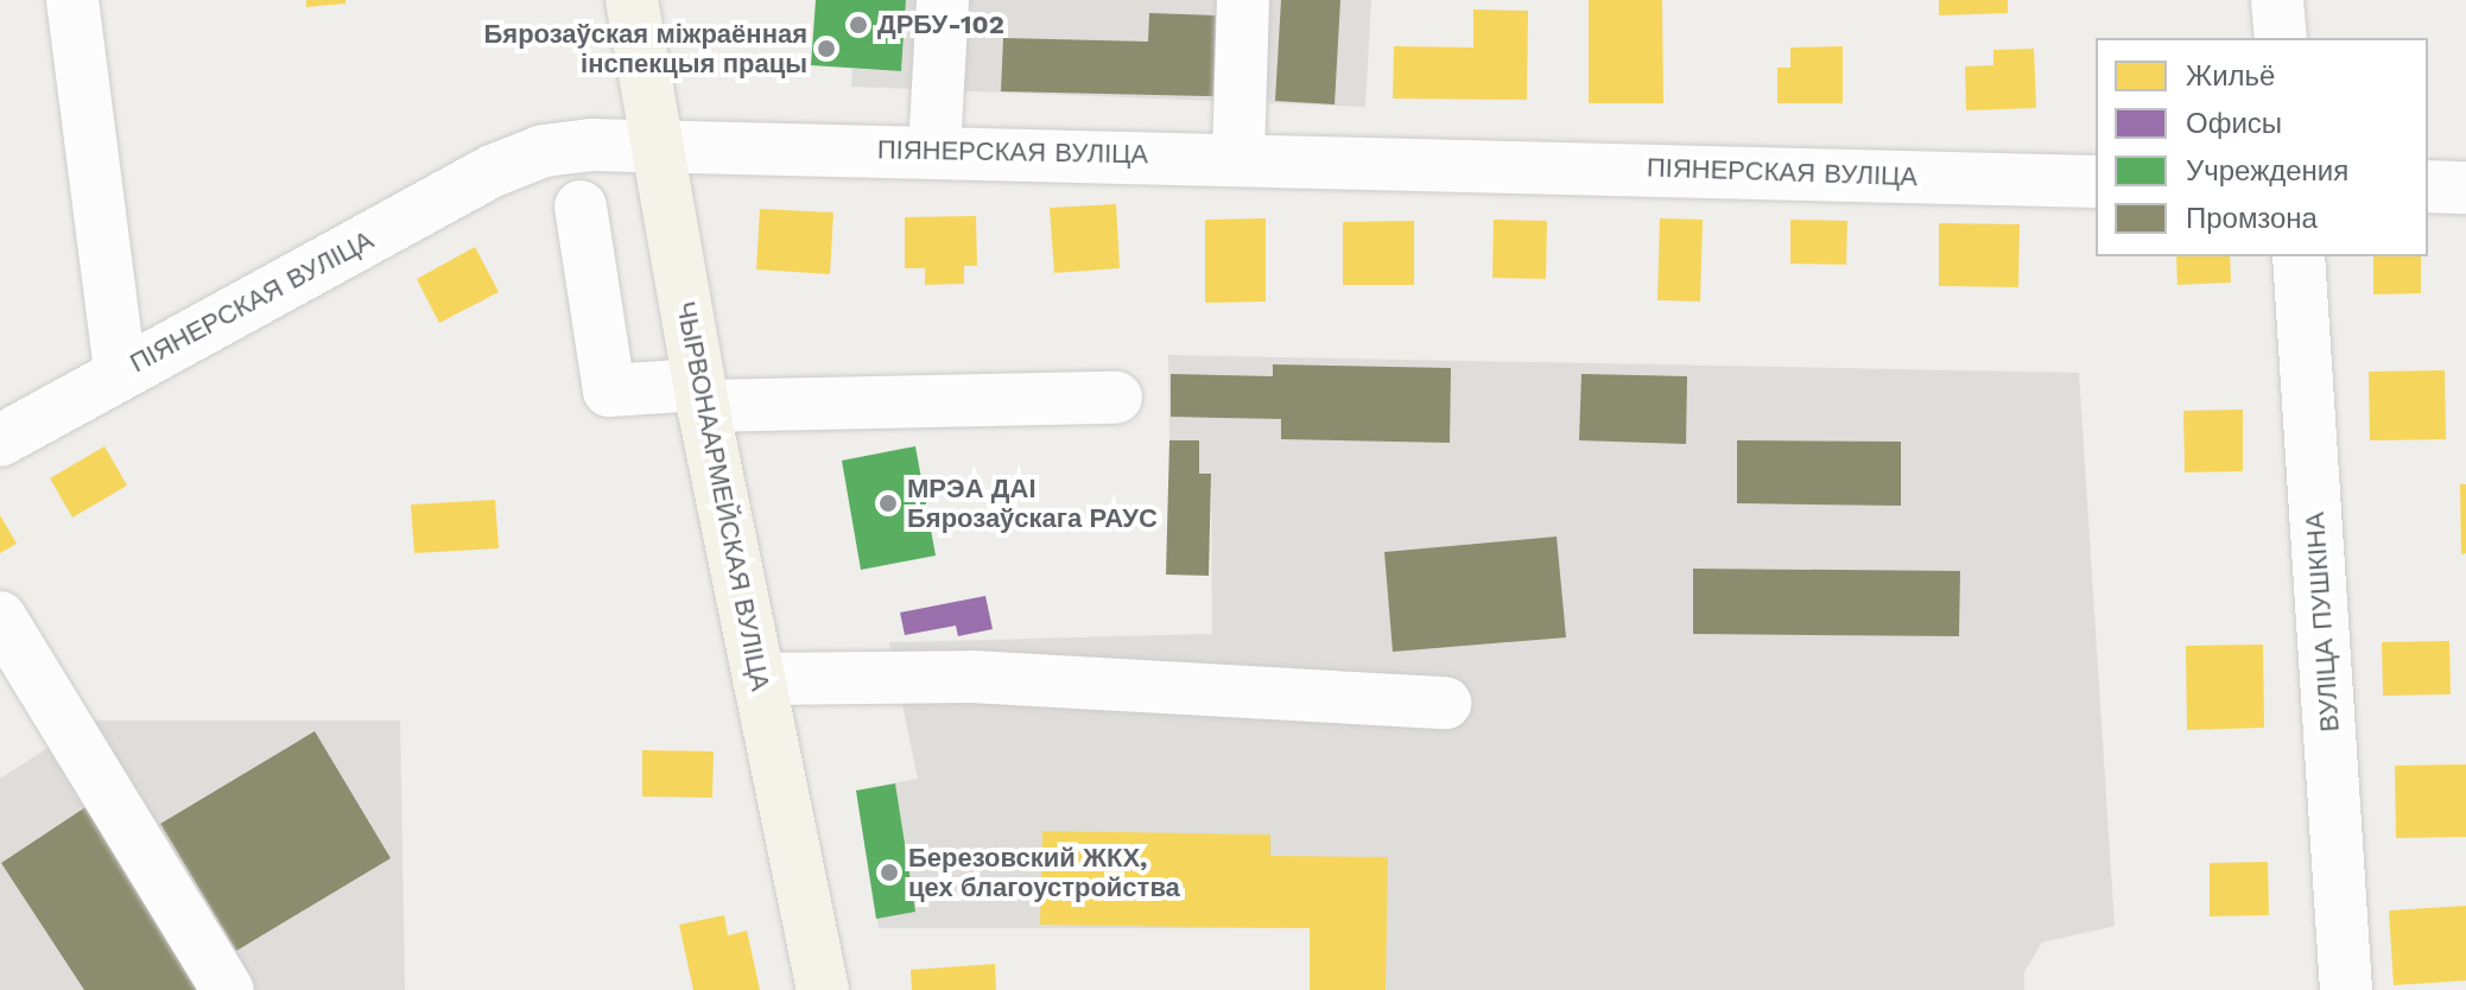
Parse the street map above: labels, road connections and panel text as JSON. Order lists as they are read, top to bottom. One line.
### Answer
{"streets":{"main road":["ЧЫРВОНААРМЕЙСКАЯ ВУЛІЦА"],"street":["ПІЯНЕРСКАЯ ВУЛІЦА","ВУЛІЦА ПУШКІНА"]},"crossings":[["ПІЯНЕРСКАЯ ВУЛІЦА","ЧЫРВОНААРМЕЙСКАЯ ВУЛІЦА"]],"places":["ДРБУ-102","Бярозаўская міжраённая інспекцыя працы","МРЭА ДАІ Бярозаўскага РАУС","Березовский ЖКХ, цех благоустройства"],"legend":["Жильё","Офисы","Учреждения","Промзона"]}
